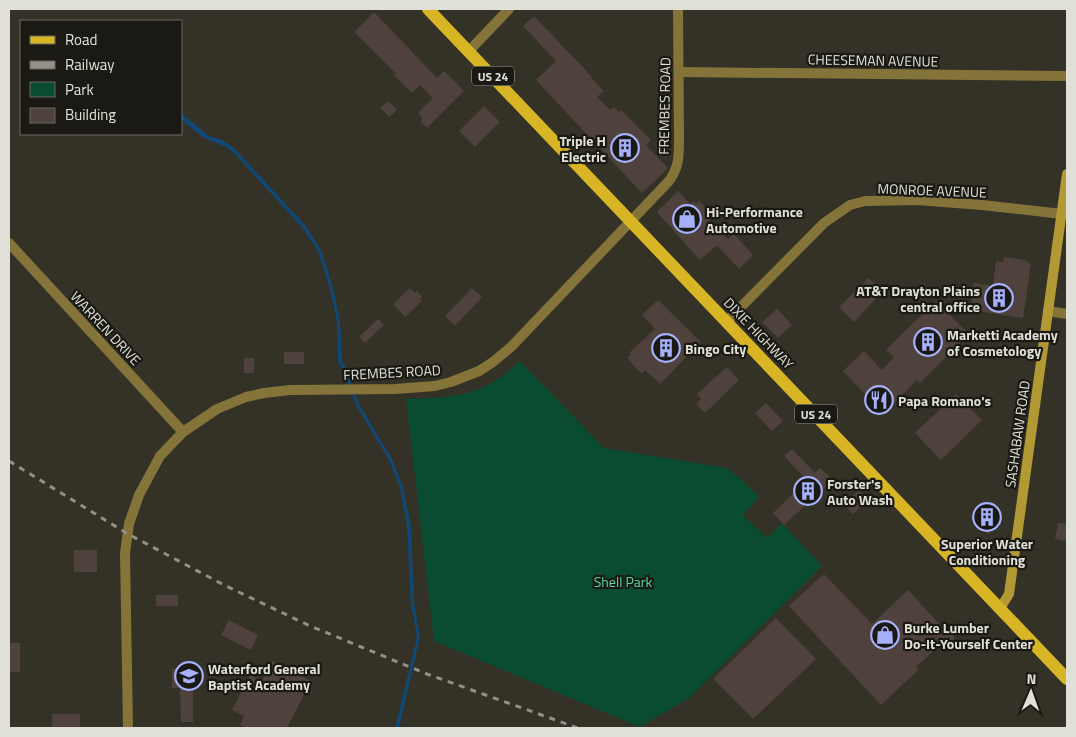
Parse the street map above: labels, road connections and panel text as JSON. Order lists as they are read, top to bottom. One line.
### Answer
{"streets":{"main road":["US 24","DIXIE HIGHWAY"],"street":["CHEESEMAN AVENUE","FREMBES ROAD","MONROE AVENUE","WARREN DRIVE","SASHABAW ROAD"]},"crossings":[["CHEESEMAN AVENUE","FREMBES ROAD"],["FREMBES ROAD","WARREN DRIVE"],["FREMBES ROAD","DIXIE HIGHWAY"],["MONROE AVENUE","DIXIE HIGHWAY"],["MONROE AVENUE","SASHABAW ROAD"],["DIXIE HIGHWAY","SASHABAW ROAD"]],"parks":["Shell Park"],"places":{"building":["Triple H Electric","AT&T Drayton Plains central office","Marketti Academy of Cosmetology","Bingo City","Forster's Auto Wash","Superior Water Conditioning"],"shop":["Hi-Performance Automotive","Burke Lumber Do-It-Yourself Center"],"restaurant":["Papa Romano's"],"school or university":["Waterford General Baptist Academy"]},"legend":["Road","Railway","Park","Building"],"north":"top"}
